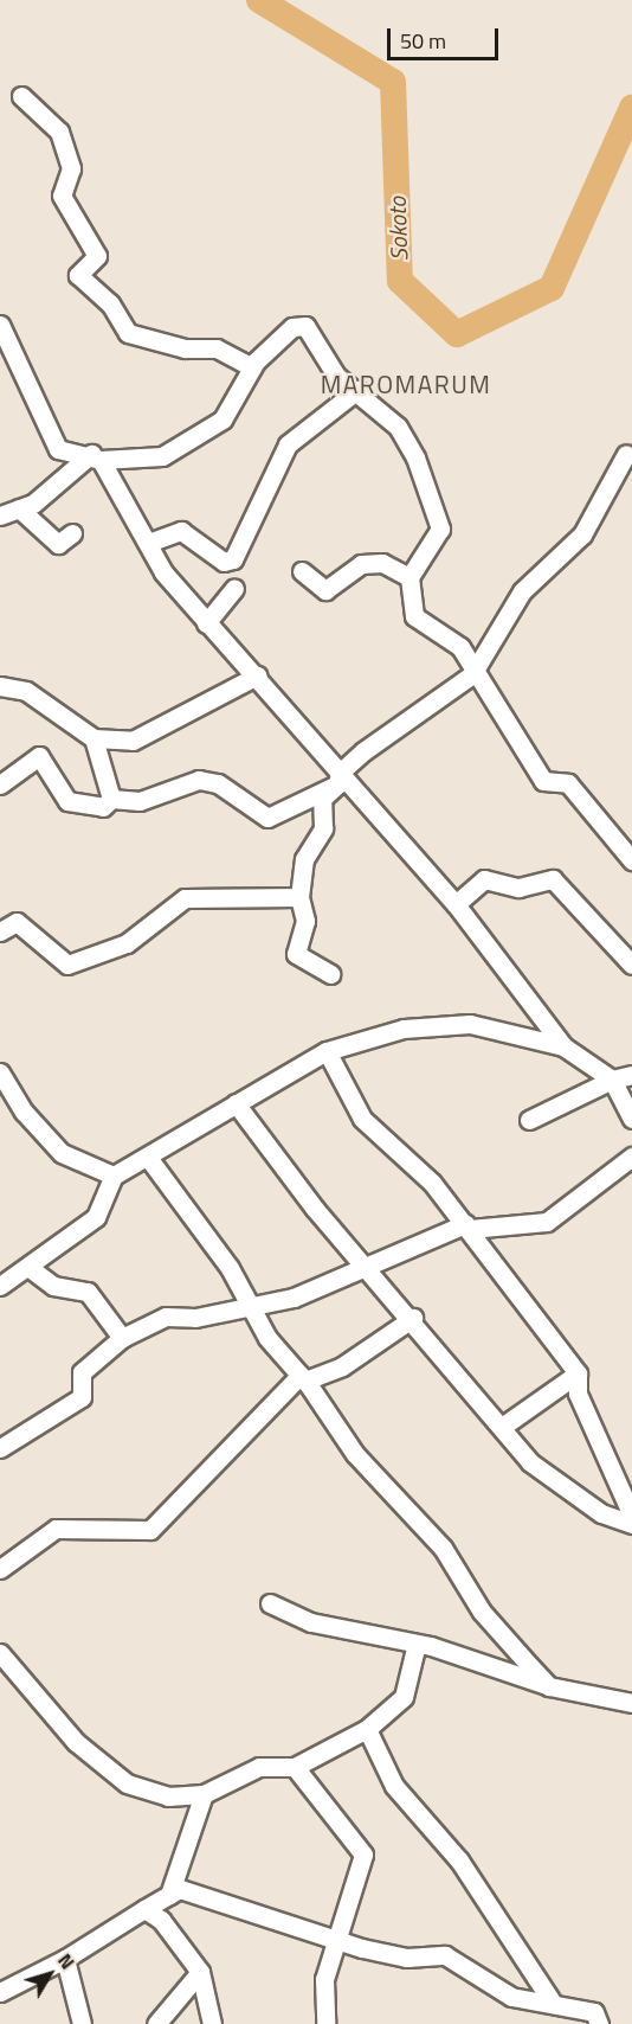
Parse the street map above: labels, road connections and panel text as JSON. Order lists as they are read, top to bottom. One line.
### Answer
{"districts":["MAROMARUM"],"water":["Sokoto"],"scale_bar":"50 m","north":"top right"}
